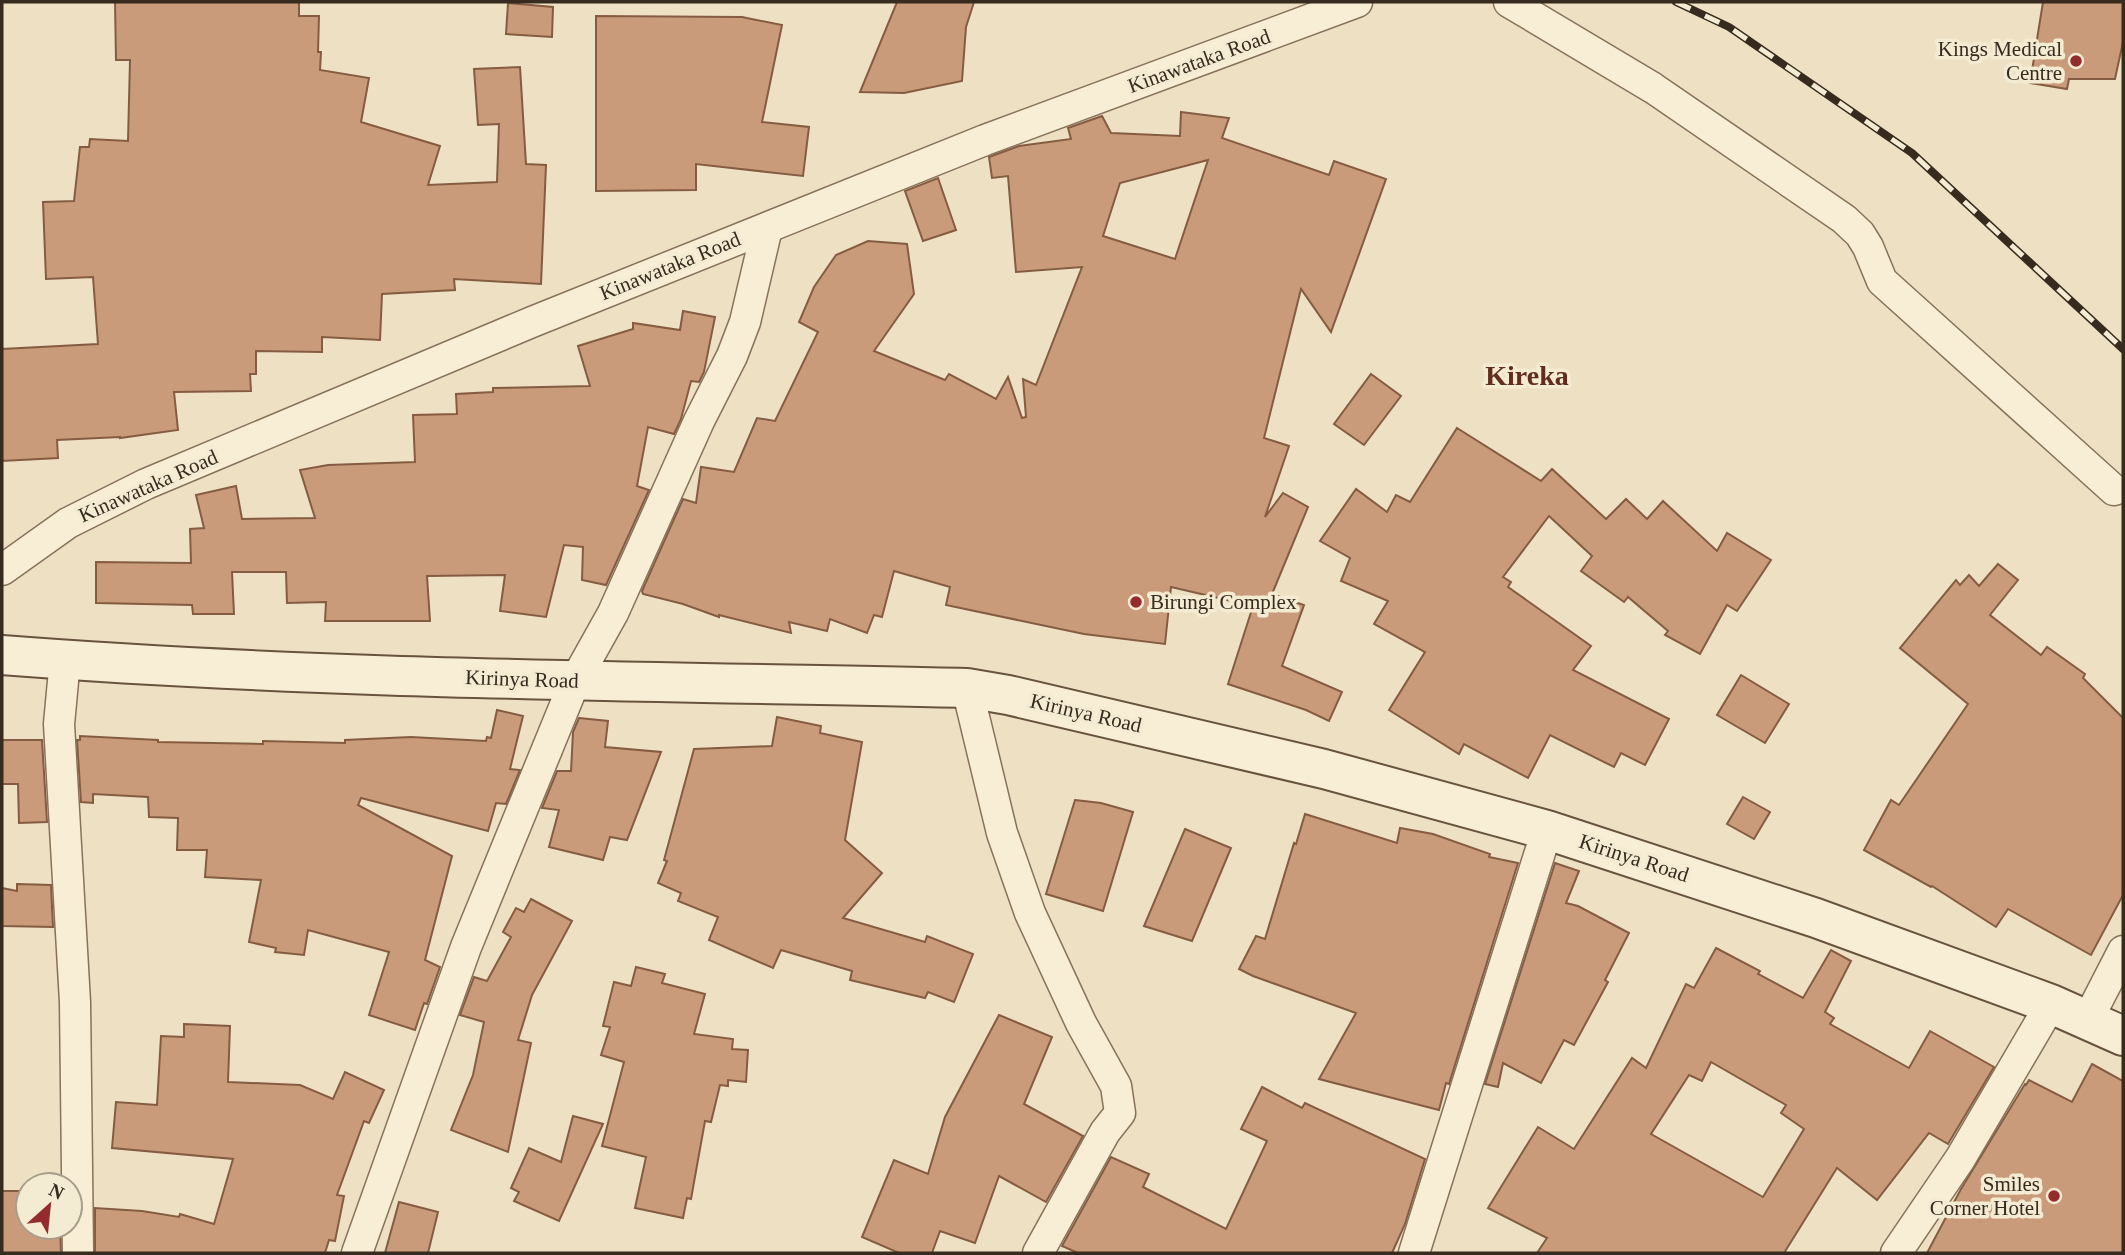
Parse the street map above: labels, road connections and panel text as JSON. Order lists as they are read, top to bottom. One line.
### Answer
{"streets":{"main road":["Kirinya Road"],"street":["Kinawataka Road"]},"districts":["Kireka"],"places":["Kings Medical Centre","Birungi Complex","Smiles Corner Hotel"],"north":"top right"}
